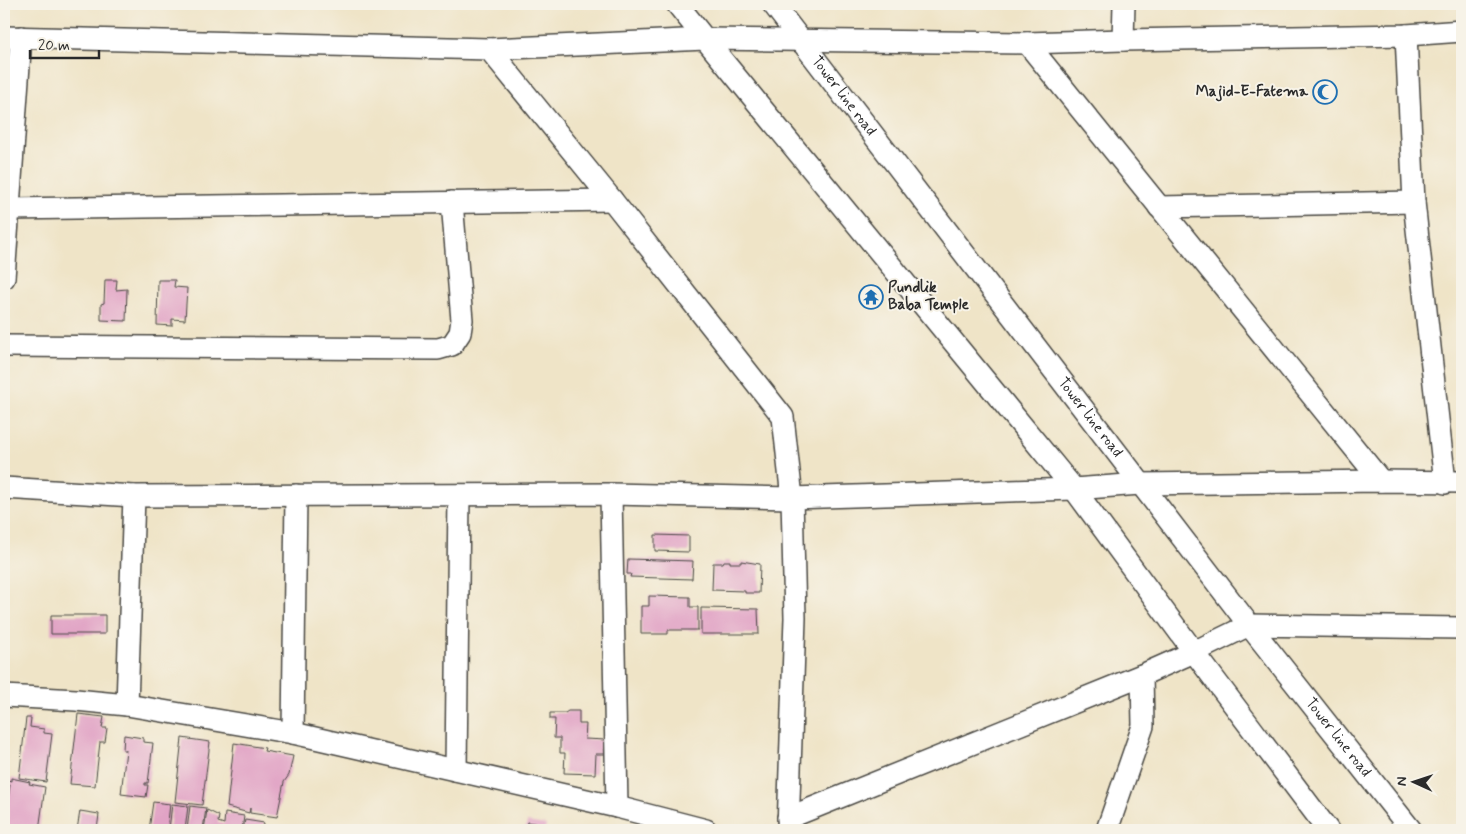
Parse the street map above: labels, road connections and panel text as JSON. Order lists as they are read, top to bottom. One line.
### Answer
{"streets":{"street":["Tower line road"]},"places":{"mosque":["Majid-E-Fatema"],"temple":["Pundlik Baba Temple"]},"scale_bar":"20 m","north":"left"}
